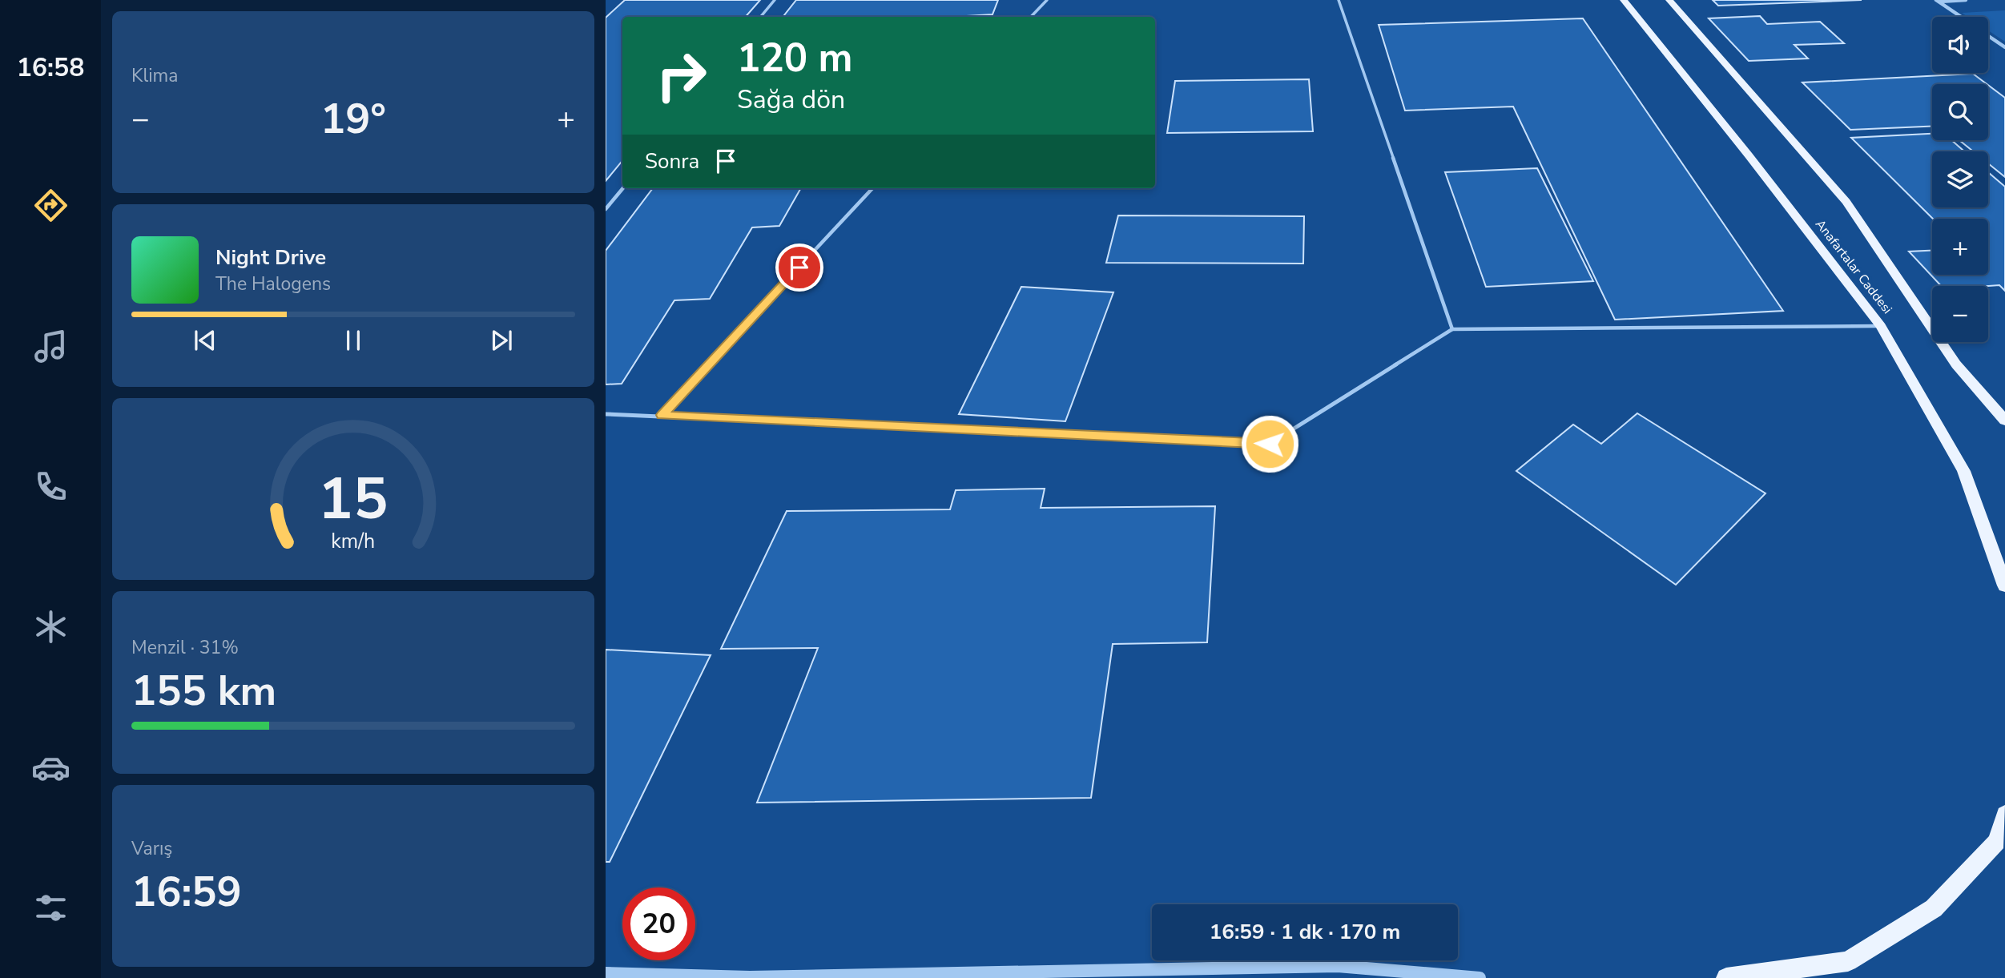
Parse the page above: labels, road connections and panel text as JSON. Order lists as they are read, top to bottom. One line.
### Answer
{"streets":{"main road":["Anafartalar Caddesi"]},"page":{"tabs":"16:58","tile":["Klima",["Menzil · 31%","155 km"],["Varış","16:59"]],"map_buttons":["+","−"],"turn":["120 m","Sağa dön"],"heat":["−","19°","+"],"then":"Sonra","song":["Night Drive","The Halogens"],"limit":"20","trip":"16:59 · 1 dk · 170 m","gauge":["15","km/h"]}}
